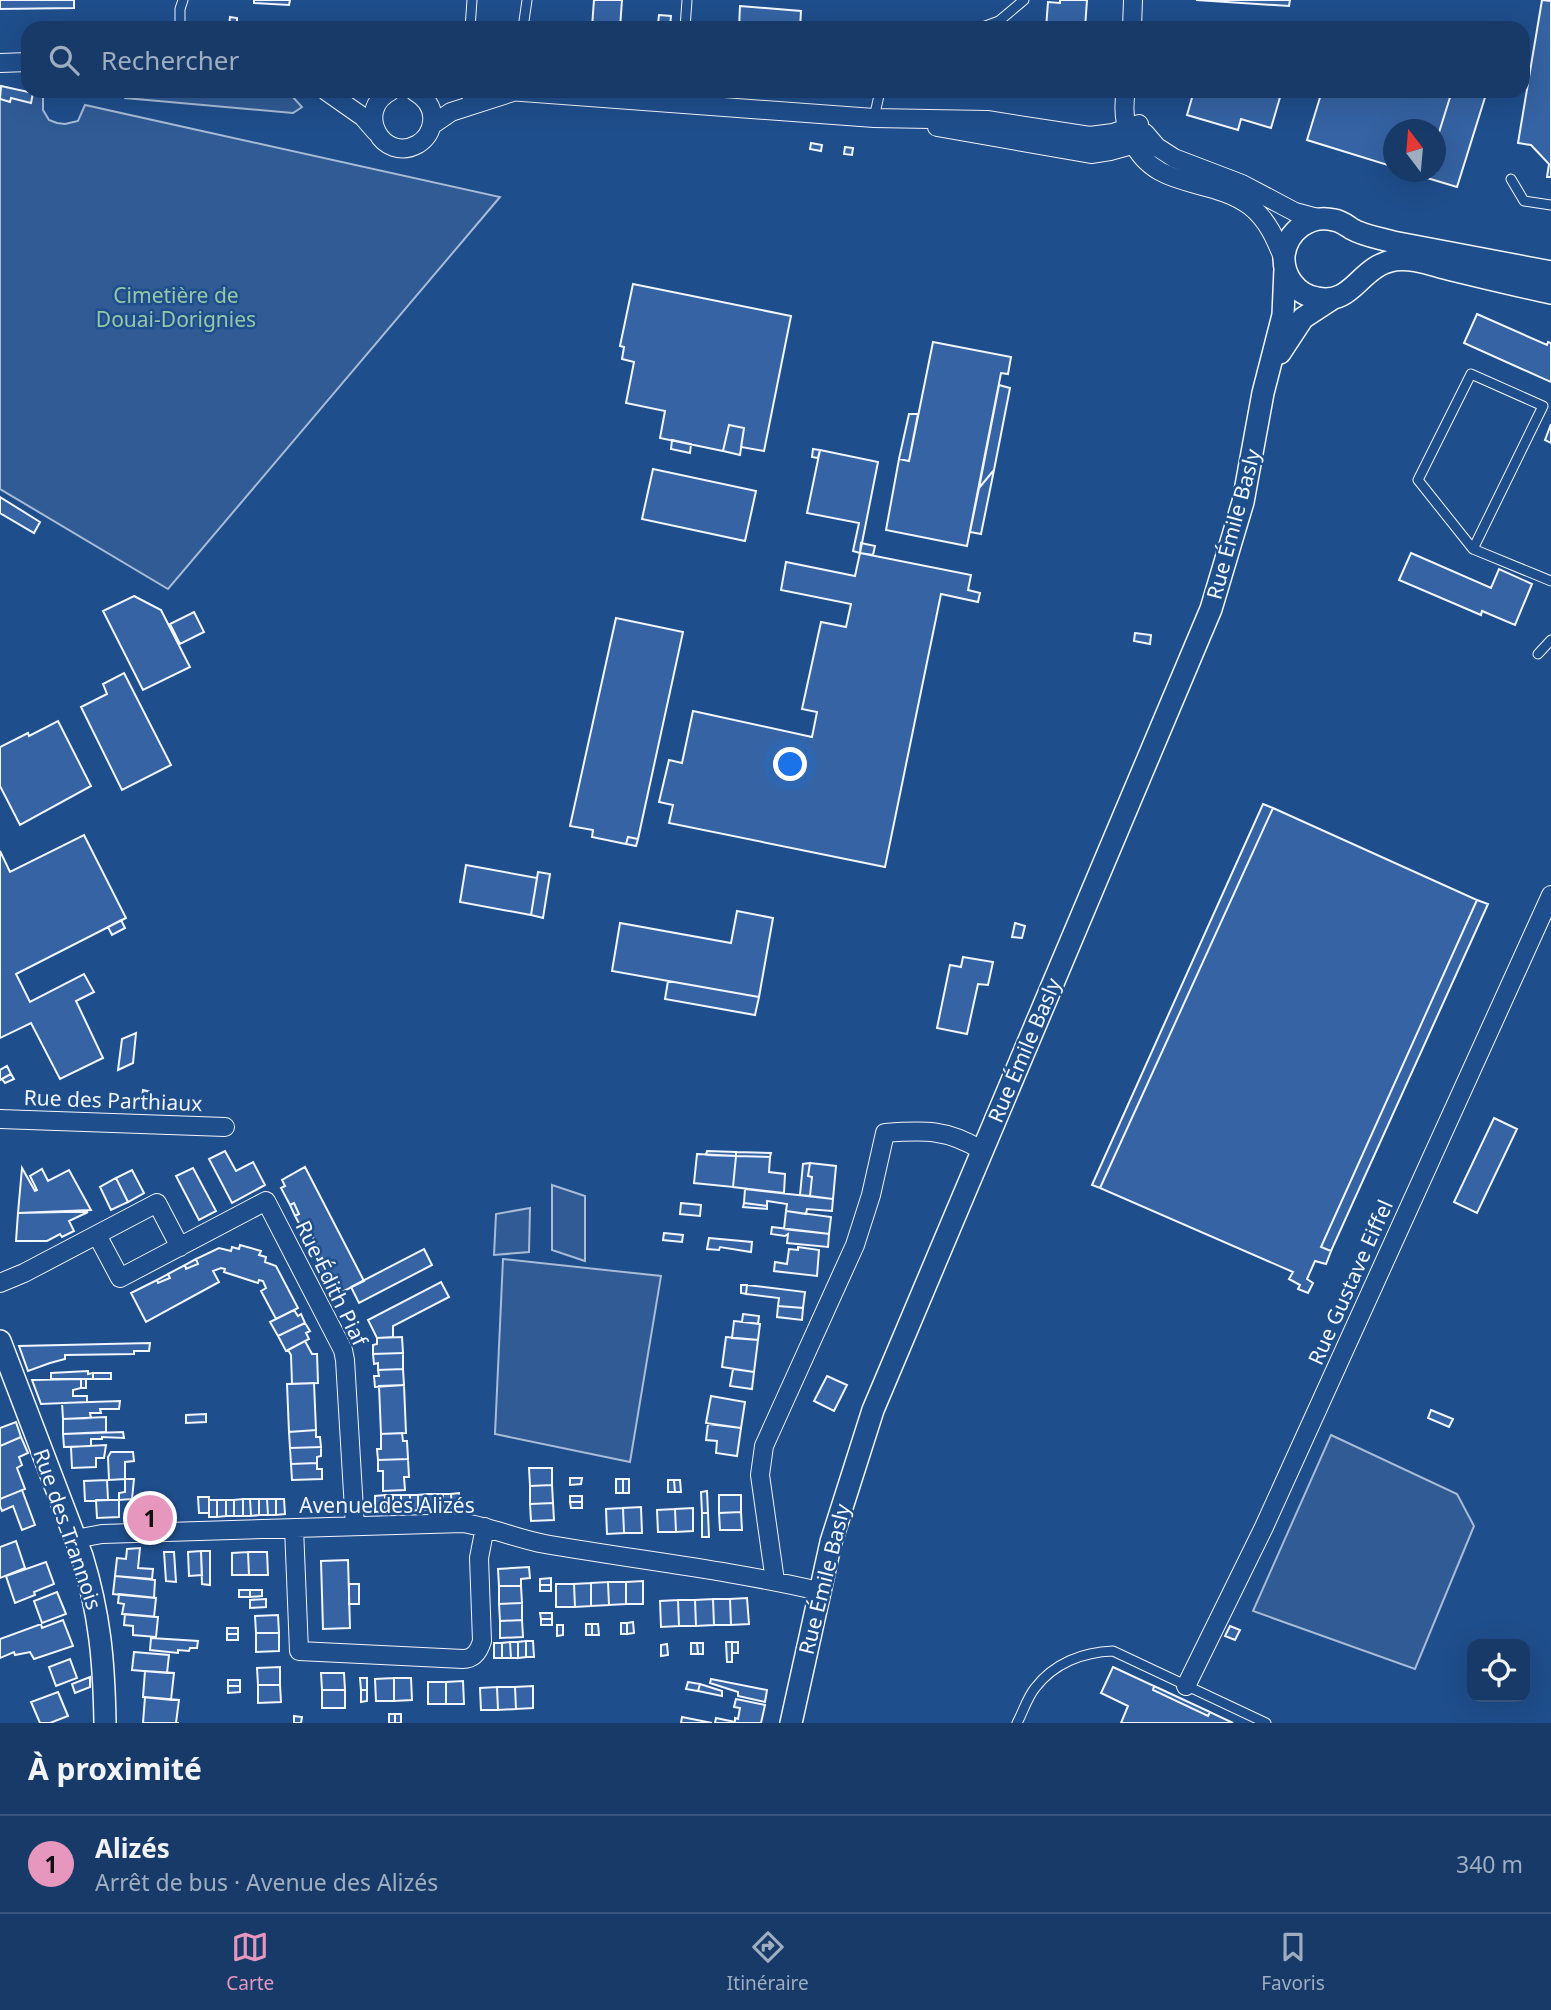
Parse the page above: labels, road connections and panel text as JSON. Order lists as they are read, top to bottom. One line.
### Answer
{"streets":{"street":["Rue Émile Basly","Rue des Parthiaux","Rue Gustave Eiffel","Rue Édith Piaf","Avenue des Alizés","Rue des Trannois"]},"crossings":[["Rue Émile Basly","Avenue des Alizés"],["Rue Édith Piaf","Avenue des Alizés"],["Avenue des Alizés","Rue des Trannois"]],"parks":["Cimetière de Douai-Dorignies"],"north":"top","page":{"search":"Rechercher","pins":"1","heading":"À proximité","list":[{"mark":"1","name":"Alizés","note":"Arrêt de bus · Avenue des Alizés","value":"340 m"}],"nav":["Carte","Itinéraire","Favoris"]}}
